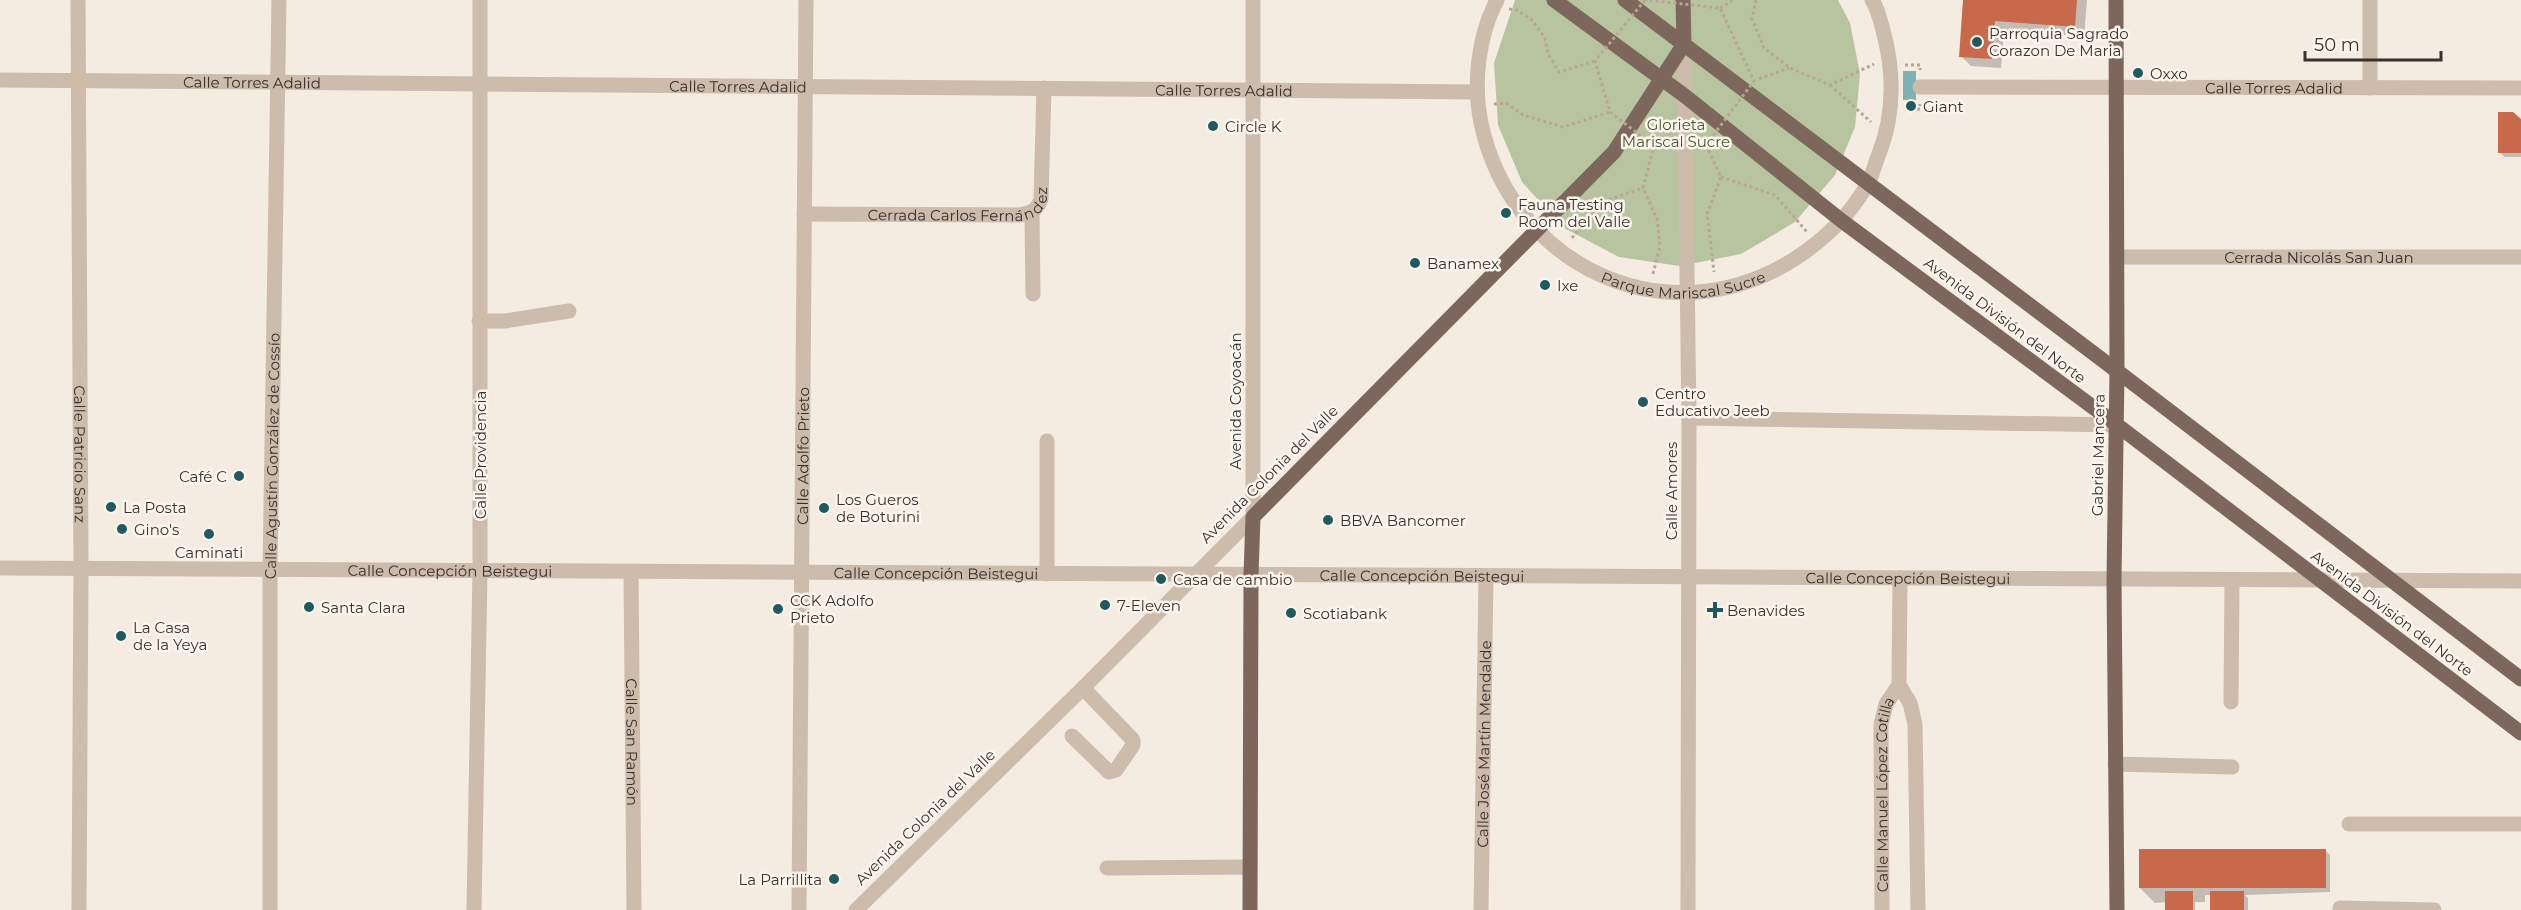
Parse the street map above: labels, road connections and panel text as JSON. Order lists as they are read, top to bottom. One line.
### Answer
{"streets":{"main road":["Avenida División del Norte","Avenida Coyoacán","Gabriel Mancera","Avenida Colonia del Valle","Calle Amores"],"street":["Calle Torres Adalid","Cerrada Carlos Fernández","Cerrada Nicolás San Juan","Parque Mariscal Sucre","Calle Patricio Sanz","Calle Agustín González de Cossío","Calle Providencia","Calle Adolfo Prieto","Calle Concepción Beistegui","Calle San Ramón","Calle José Martín Mendalde","Calle Manuel López Cotilla"]},"crossings":[["Calle Torres Adalid","Cerrada Carlos Fernández"],["Calle Torres Adalid","Parque Mariscal Sucre"],["Calle Torres Adalid","Avenida Coyoacán"],["Calle Torres Adalid","Calle Patricio Sanz"],["Calle Torres Adalid","Calle Agustín González de Cossío"],["Calle Torres Adalid","Calle Providencia"],["Calle Torres Adalid","Calle Adolfo Prieto"],["Calle Torres Adalid","Gabriel Mancera"],["Cerrada Carlos Fernández","Calle Adolfo Prieto"],["Cerrada Nicolás San Juan","Gabriel Mancera"],["Parque Mariscal Sucre","Avenida División del Norte"],["Parque Mariscal Sucre","Avenida Colonia del Valle"],["Parque Mariscal Sucre","Calle Amores"],["Avenida División del Norte","Gabriel Mancera"],["Avenida División del Norte","Avenida Colonia del Valle"],["Avenida División del Norte","Calle Amores"],["Avenida División del Norte","Calle Concepción Beistegui"],["Avenida Coyoacán","Avenida Colonia del Valle"],["Avenida Coyoacán","Calle Concepción Beistegui"],["Calle Patricio Sanz","Calle Concepción Beistegui"],["Calle Agustín González de Cossío","Calle Concepción Beistegui"],["Calle Providencia","Calle Concepción Beistegui"],["Calle Adolfo Prieto","Calle Concepción Beistegui"],["Gabriel Mancera","Calle Concepción Beistegui"],["Avenida Colonia del Valle","Calle Amores"],["Avenida Colonia del Valle","Calle Concepción Beistegui"],["Calle Amores","Calle Concepción Beistegui"],["Calle Concepción Beistegui","Calle San Ramón"],["Calle Concepción Beistegui","Calle José Martín Mendalde"],["Calle Concepción Beistegui","Calle Manuel López Cotilla"]],"parks":["Glorieta Mariscal Sucre"],"places":{"other":["Parroquia Sagrado Corazon De Maria","Oxxo","Giant","Circle K","Fauna Testing Room del Valle","Banamex","Ixe","Centro Educativo Jeeb","Café C","La Posta","Los Gueros de Boturini","BBVA Bancomer","Gino's","Caminati","Casa de cambio","7-Eleven","Santa Clara","CCK Adolfo Prieto","Scotiabank","La Casa de la Yeya","La Parrillita"],"health":["Benavides"]},"scale_bar":"50 m"}
